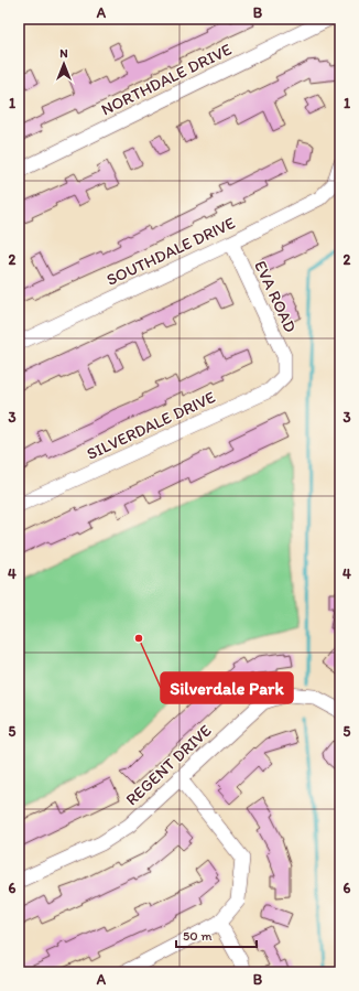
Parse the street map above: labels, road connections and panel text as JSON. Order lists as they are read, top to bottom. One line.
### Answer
{"streets":{"street":["NORTHDALE DRIVE","SOUTHDALE DRIVE","EVA ROAD","SILVERDALE DRIVE","REGENT DRIVE"]},"crossings":[["SOUTHDALE DRIVE","EVA ROAD"],["EVA ROAD","SILVERDALE DRIVE"]],"places":["Silverdale Park"],"scale_bar":"50 m","north":"top","grid":{"columns":["A","B"],"rows":["1","2","3","4","5","6"]}}
